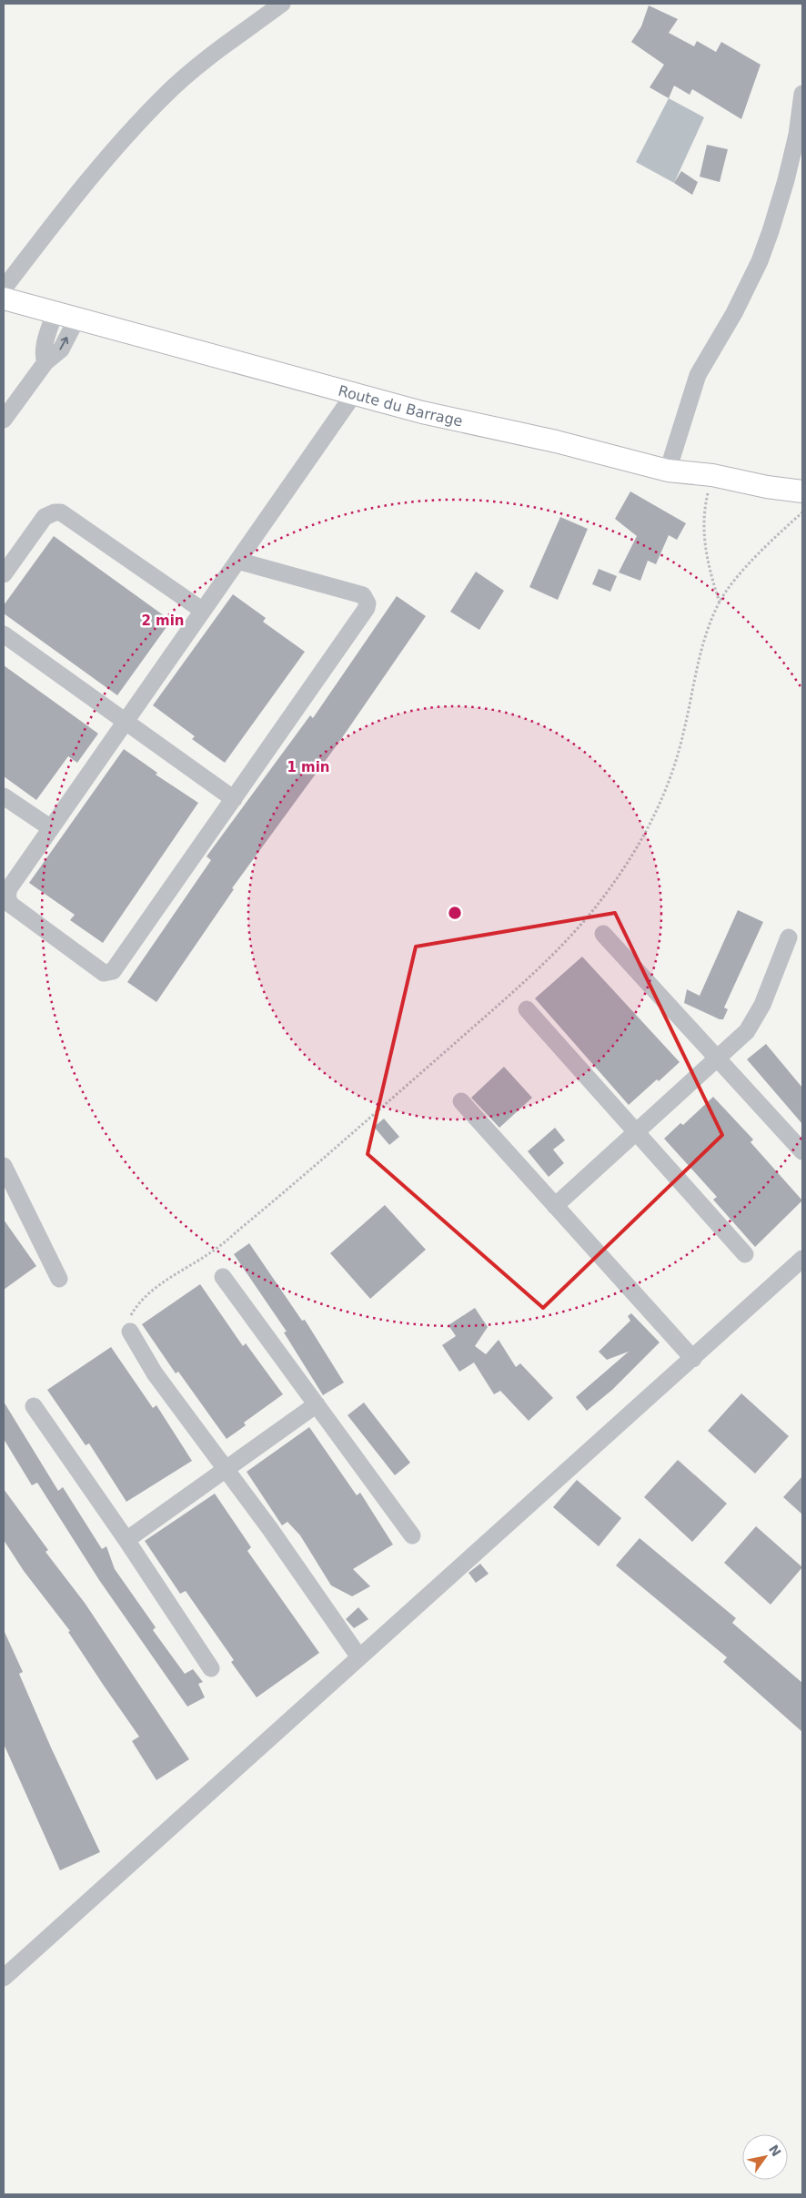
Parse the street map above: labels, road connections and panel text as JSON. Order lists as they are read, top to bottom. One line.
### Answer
{"streets":{"main road":["Route du Barrage"]},"north":"top right","rings":["2 min","1 min"]}
